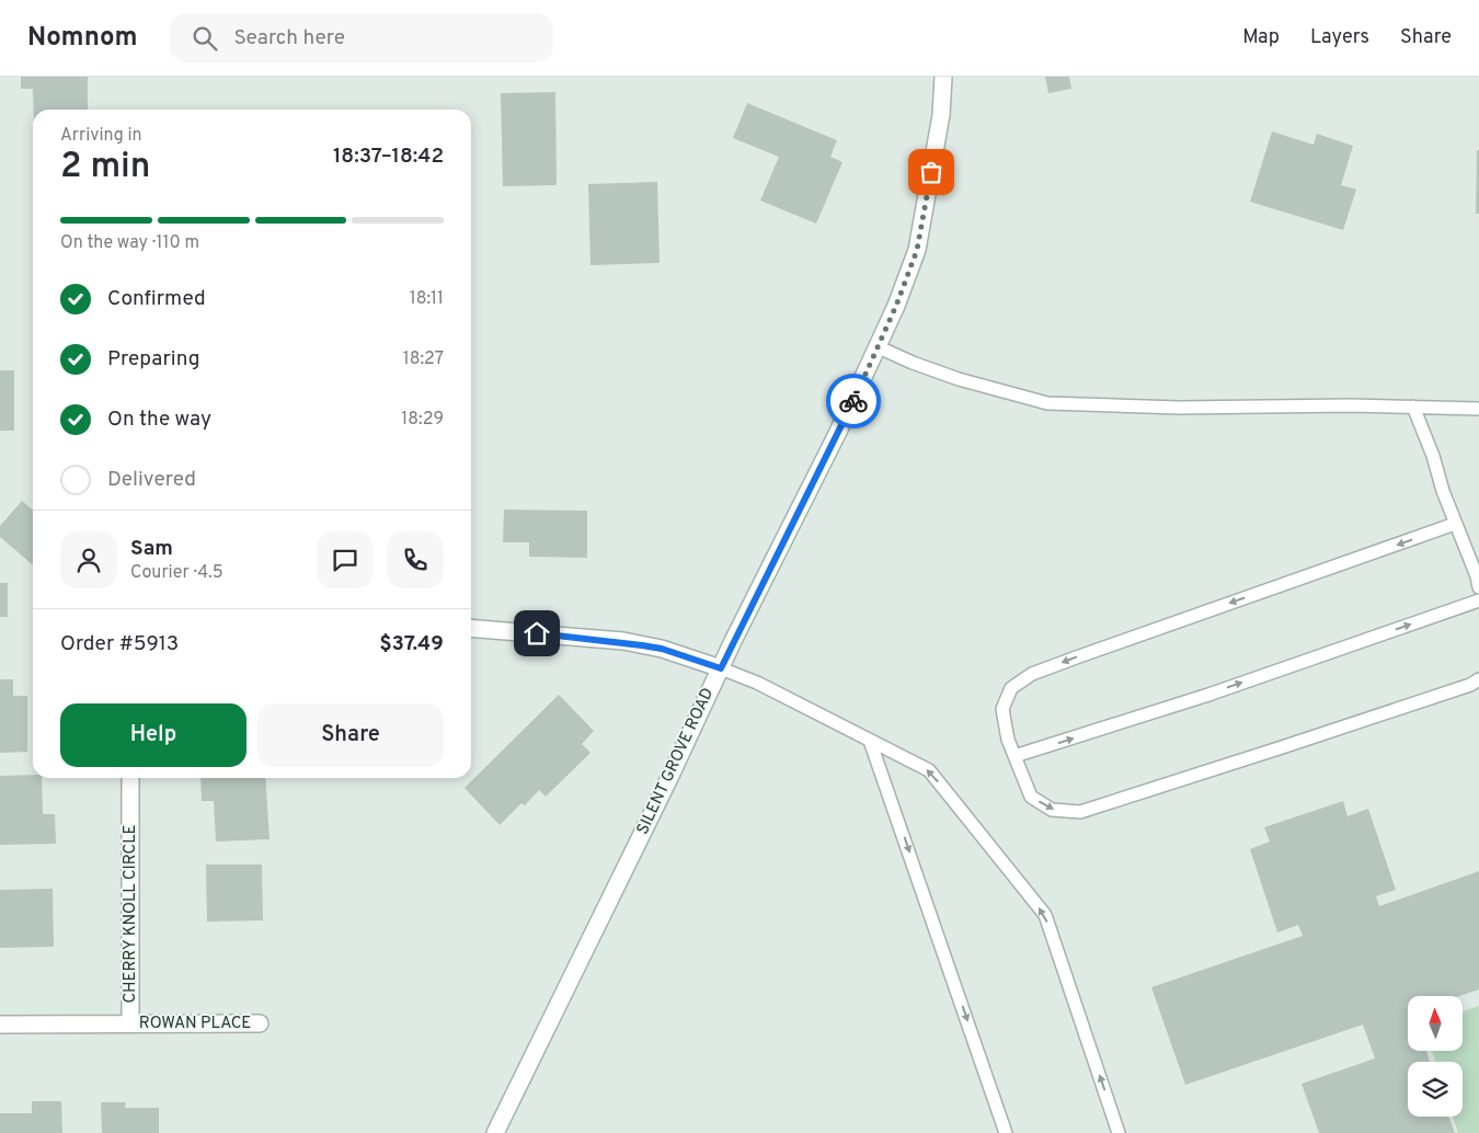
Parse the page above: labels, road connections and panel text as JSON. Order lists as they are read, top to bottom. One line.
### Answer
{"streets":{"street":["SILENT GROVE ROAD","CHERRY KNOLL CIRCLE","ROWAN PLACE"]},"crossings":[["CHERRY KNOLL CIRCLE","ROWAN PLACE"]],"north":"top","page":{"header":"Nomnom","search":"Search here","nav":["Map","Layers","Share"],"heading":["2 min","Arriving in","18:37–18:42"],"panel":["Sam","Courier · 4.5","Order #5913","$37.49"],"bar":"On the way · 110 m","list":[["Confirmed","18:11"],["Preparing","18:27"],["On the way","18:29"],"Delivered"],"buttons":["Help","Share"]}}
